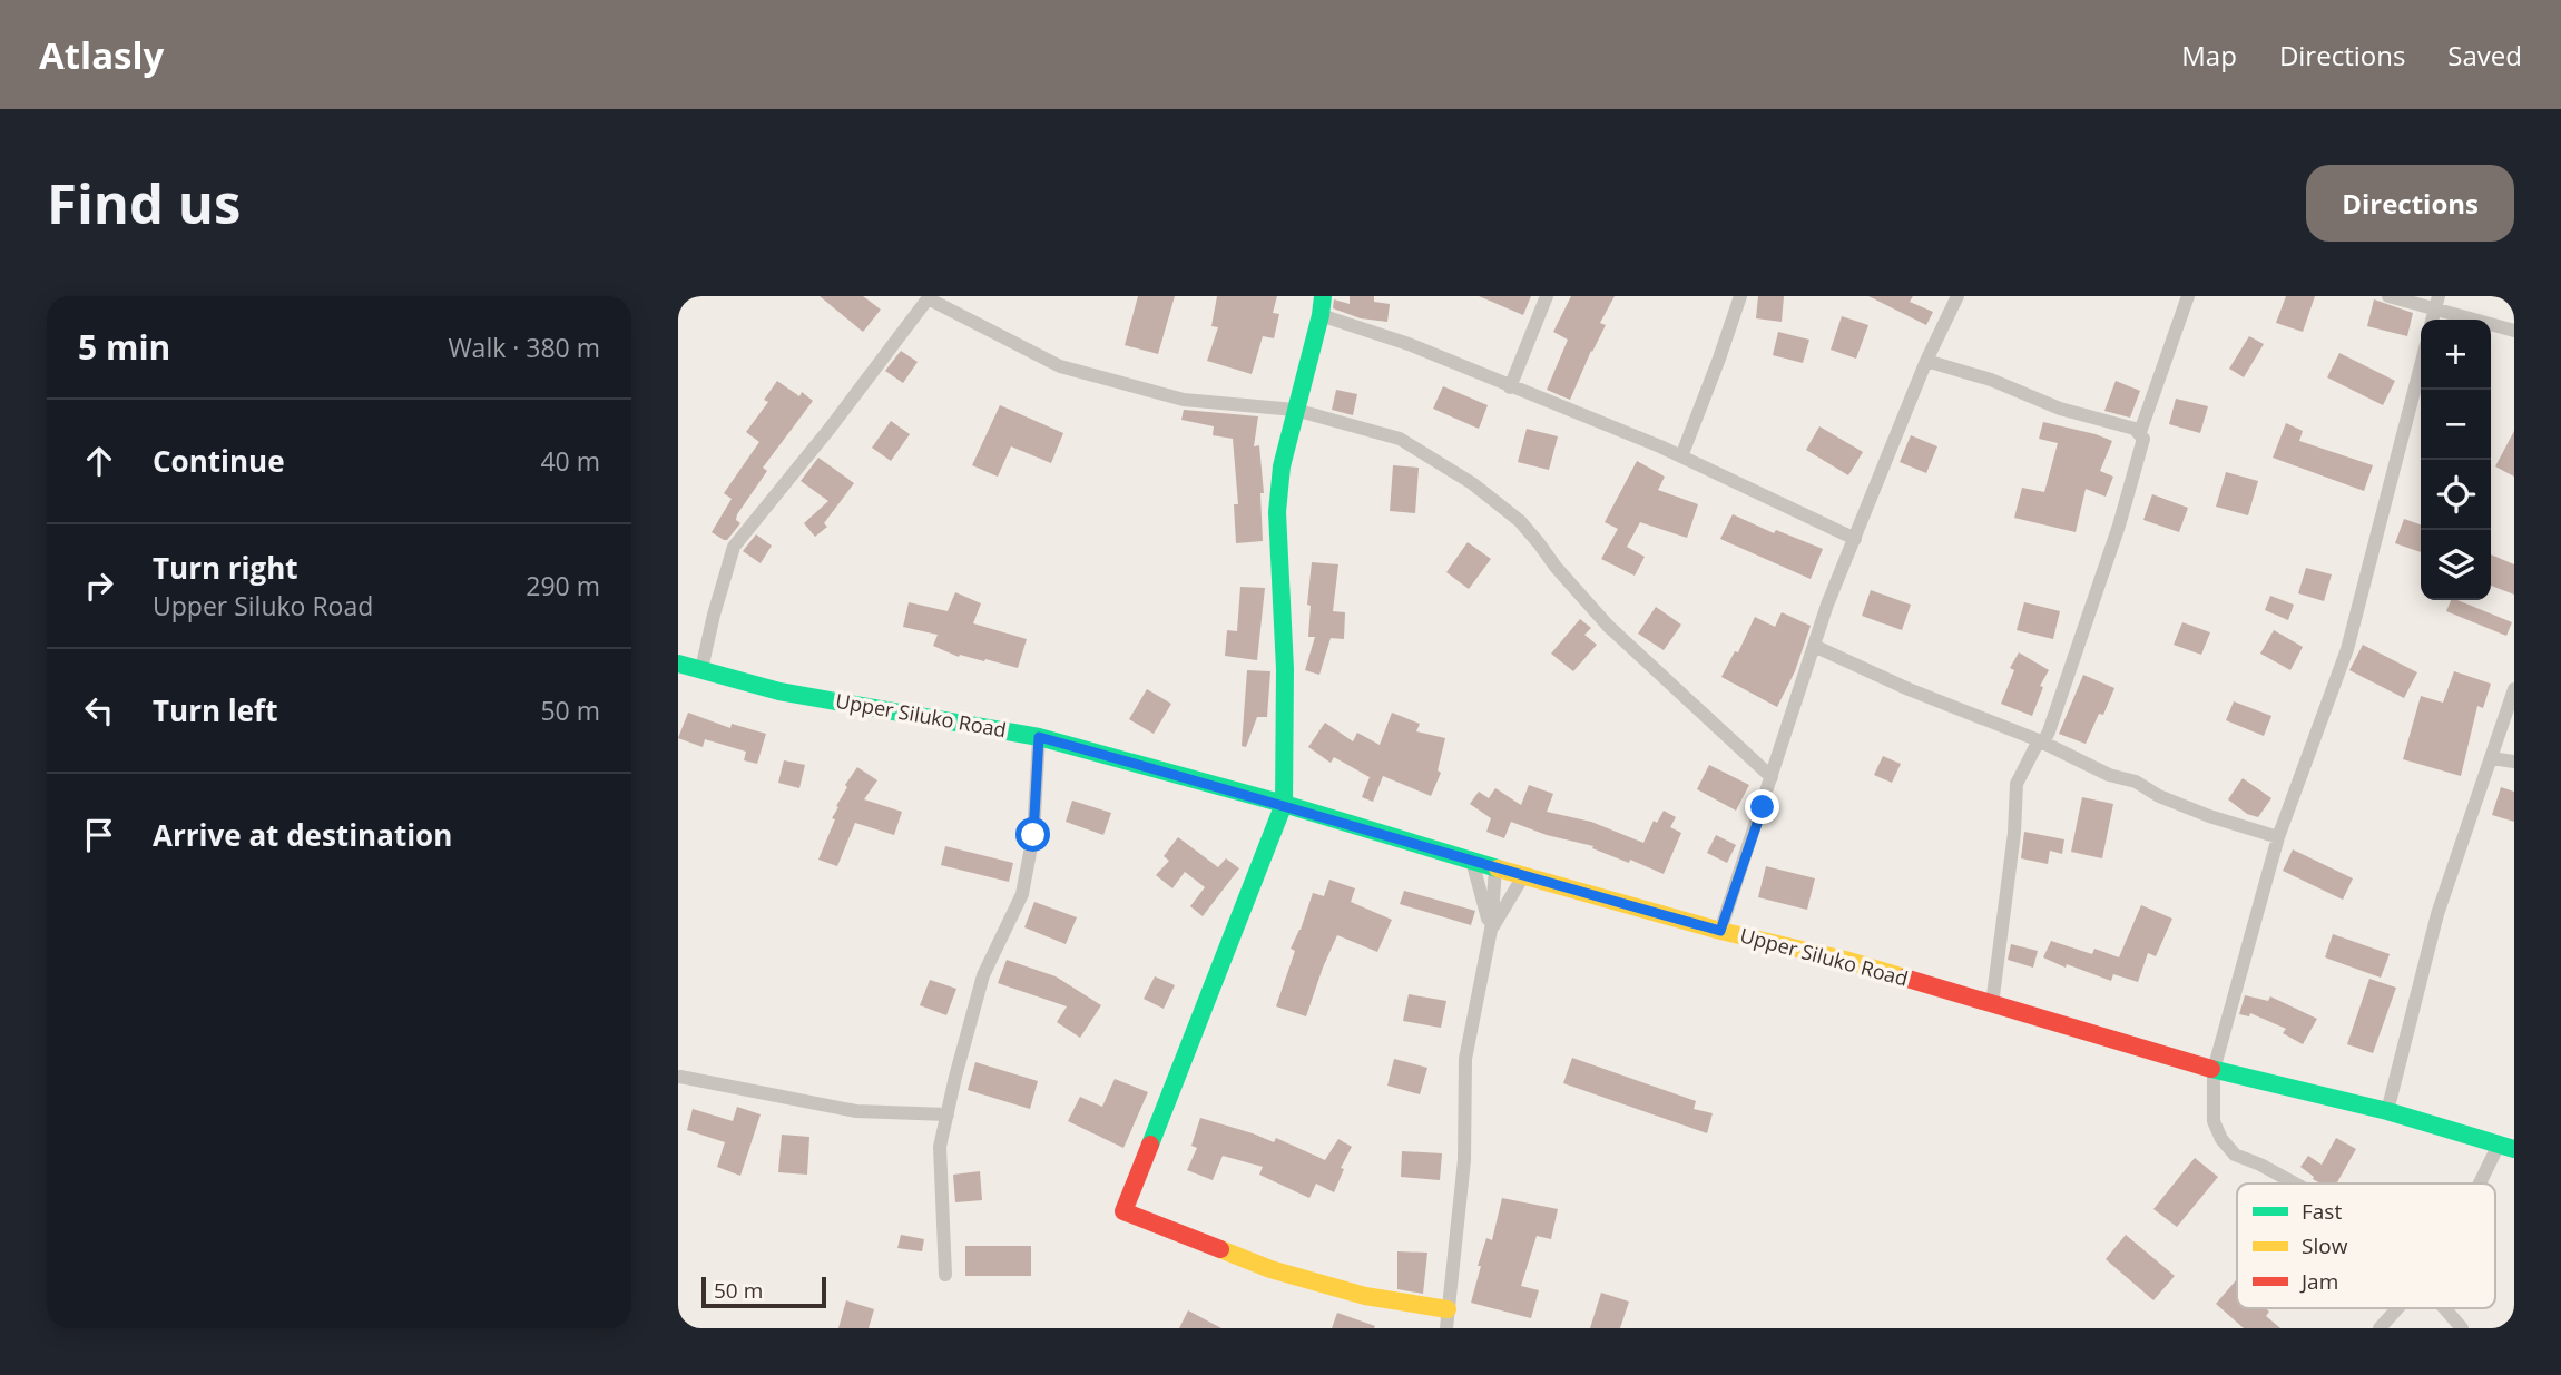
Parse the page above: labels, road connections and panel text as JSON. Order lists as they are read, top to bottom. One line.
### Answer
{"streets":{"main road":["Upper Siluko Road"]},"legend":["Fast","Slow","Jam"],"scale_bar":"50 m","page":{"header":"Atlasly","nav":["Map","Directions","Saved"],"buttons":"Directions","title":"Find us","heading":["5 min","Walk · 380 m"],"map_buttons":["+","−"],"list":[["Continue","40 m"],["Turn right","Upper Siluko Road","290 m"],["Turn left","50 m"],"Arrive at destination"],"scale":"50 m"}}
